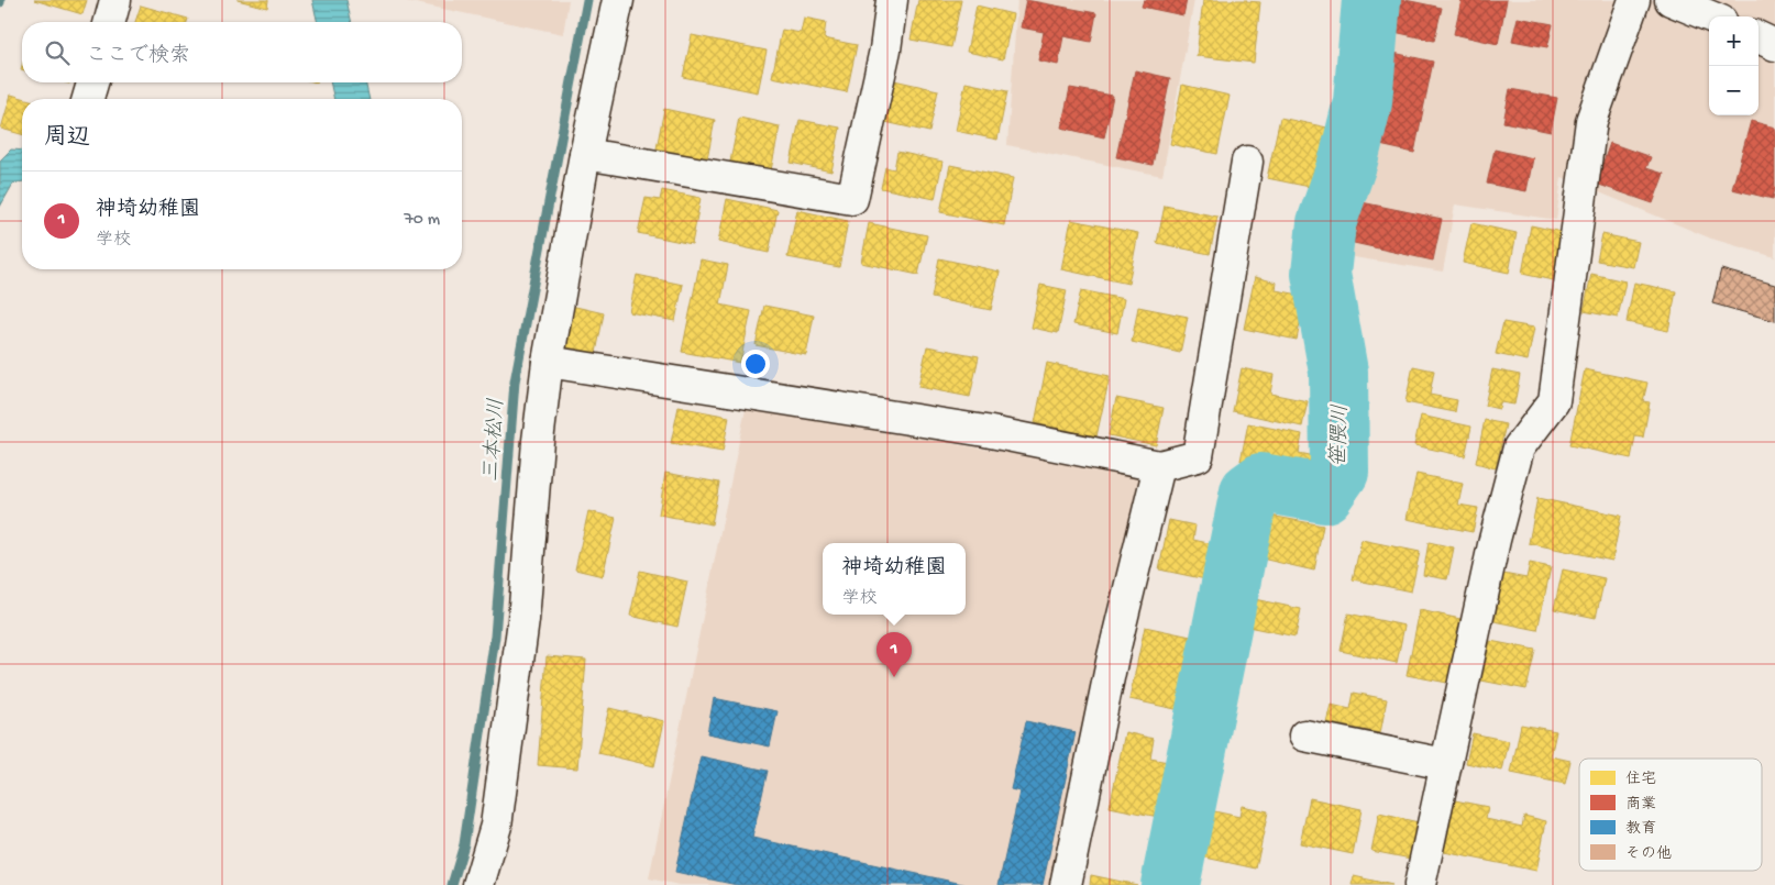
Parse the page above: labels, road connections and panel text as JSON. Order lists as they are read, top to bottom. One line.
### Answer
{"water":["笹隈川","三本松川"],"legend":["住宅","商業","教育","その他"],"page":{"map_buttons":["+","−"],"search":"ここで検索","heading":"周辺","list":[{"mark":"1","name":"神埼幼稚園","note":"学校","value":"70 m"}],"popup":["神埼幼稚園","学校"],"pins":"1"}}
